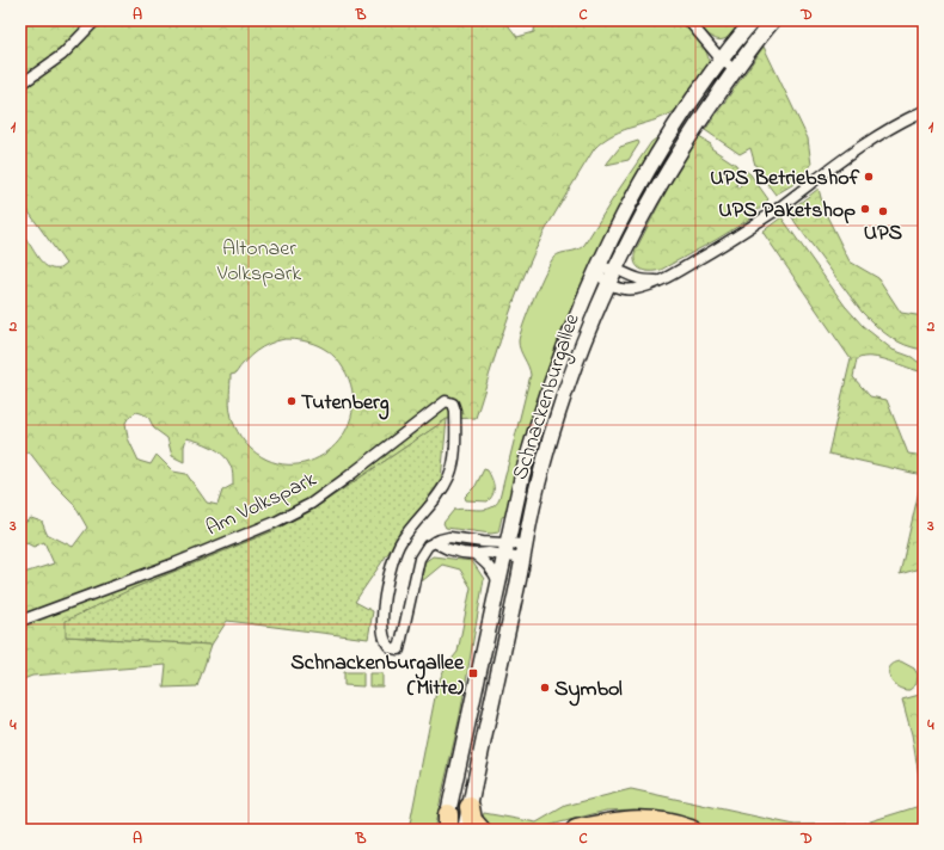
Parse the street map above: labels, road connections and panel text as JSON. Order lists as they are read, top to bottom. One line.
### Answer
{"streets":{"main road":["Schnackenburgallee"],"street":["Am Volkspark"]},"parks":["Altonaer Volkspark"],"places":{"other":["UPS Betriebshof","UPS Paketshop","UPS","Tutenberg","Symbol"],"transit":["Schnackenburgallee (Mitte)"]},"grid":{"columns":["A","B","C","D"],"rows":["1","2","3","4"]}}
